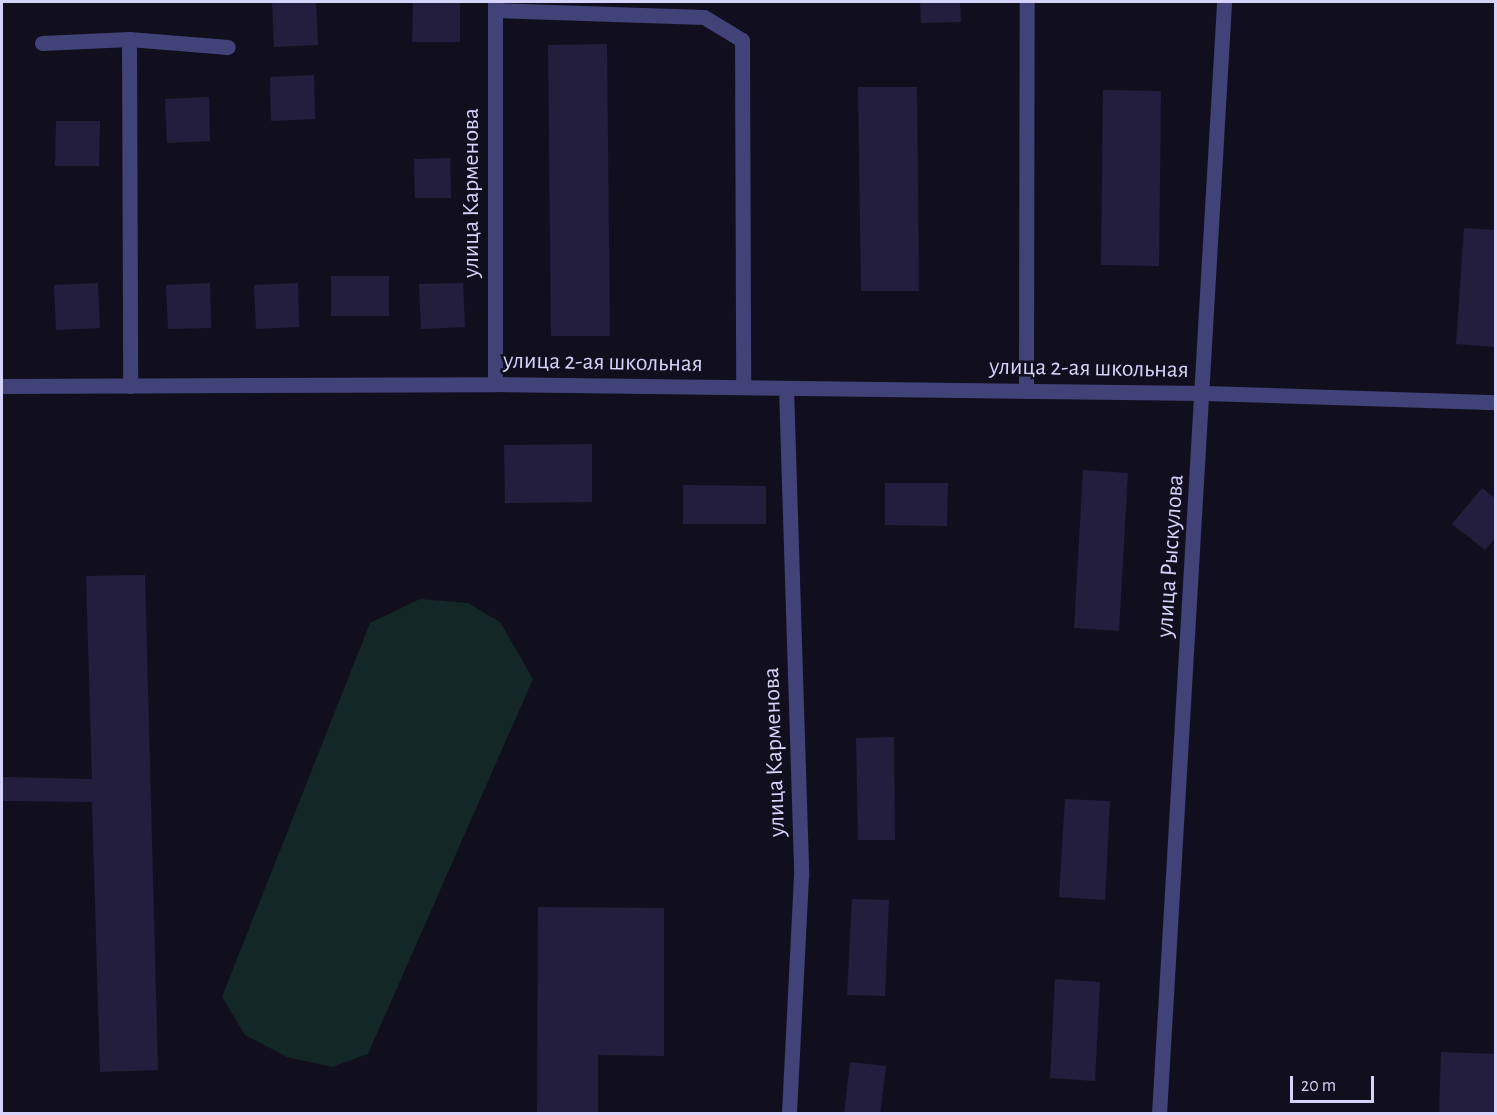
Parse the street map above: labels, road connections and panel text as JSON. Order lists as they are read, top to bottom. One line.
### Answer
{"streets":{"street":["улица Карменова","улица 2-ая школьная","улица Рыскулова"]},"crossings":[["улица Карменова","улица 2-ая школьная"],["улица 2-ая школьная","улица Рыскулова"]],"scale_bar":"20 m"}
